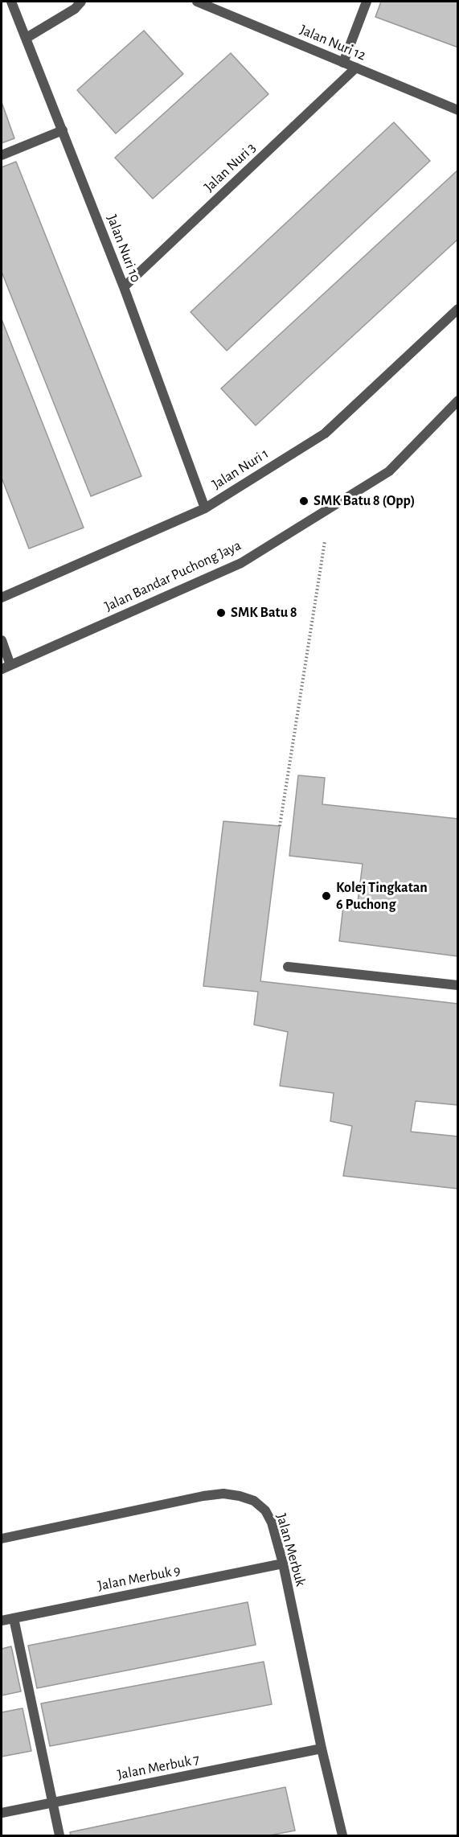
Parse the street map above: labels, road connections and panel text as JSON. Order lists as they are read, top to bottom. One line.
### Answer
{"streets":{"street":["Jalan Nuri 12","Jalan Nuri 3","Jalan Nuri 10","Jalan Nuri 1","Jalan Bandar Puchong Jaya","Jalan Merbuk","Jalan Merbuk 9","Jalan Merbuk 7"]},"crossings":[["Jalan Nuri 12","Jalan Nuri 3"],["Jalan Nuri 3","Jalan Nuri 10"],["Jalan Nuri 10","Jalan Nuri 1"],["Jalan Merbuk","Jalan Merbuk 9"],["Jalan Merbuk","Jalan Merbuk 7"]],"places":["SMK Batu 8 (Opp)","SMK Batu 8","Kolej Tingkatan 6 Puchong"]}
